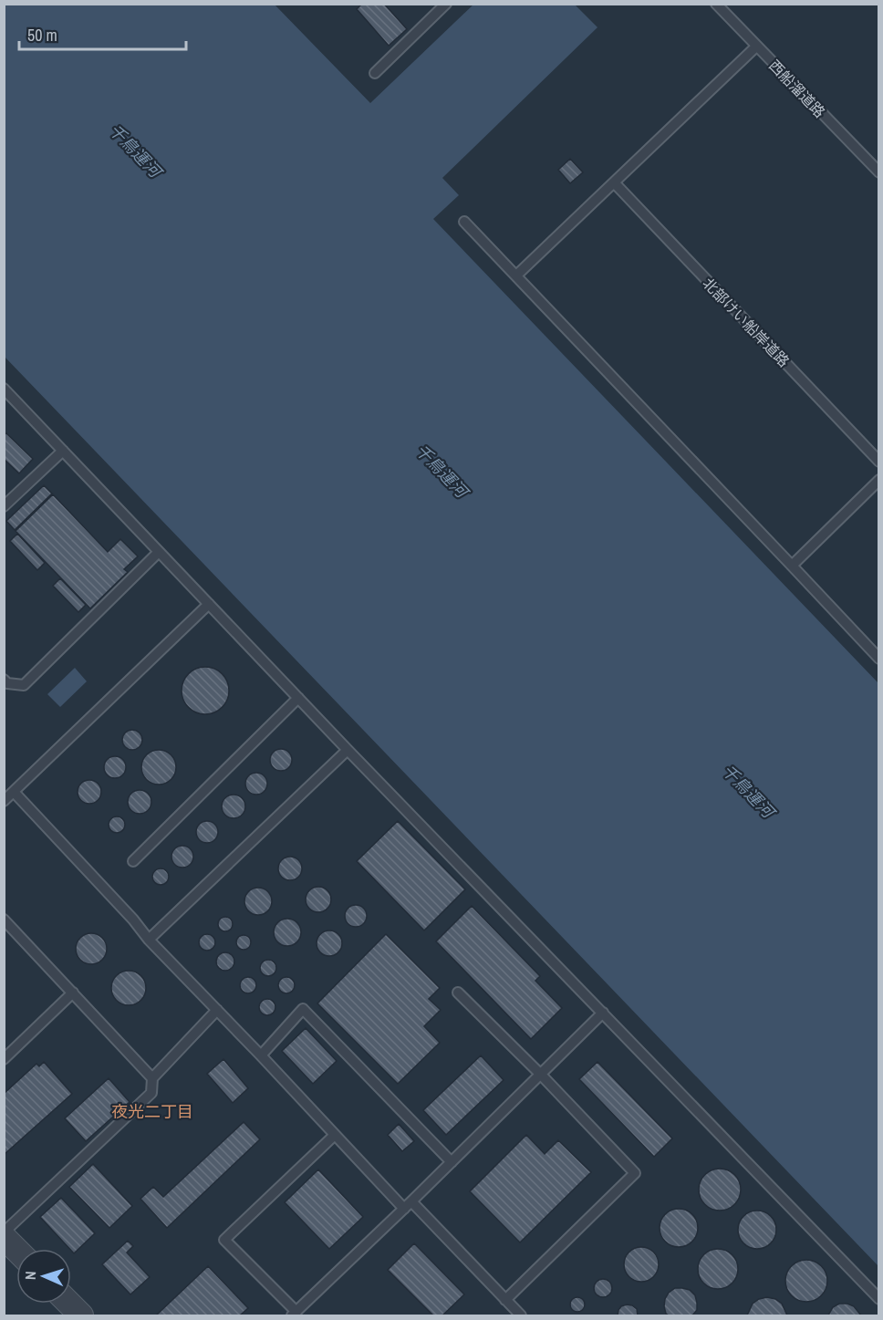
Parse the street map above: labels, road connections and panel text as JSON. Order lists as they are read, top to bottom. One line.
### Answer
{"streets":{"lane":["西船溜道路","北部けい船岸道路"]},"districts":["夜光二丁目"],"water":["千鳥運河"],"scale_bar":"50 m","north":"left"}
